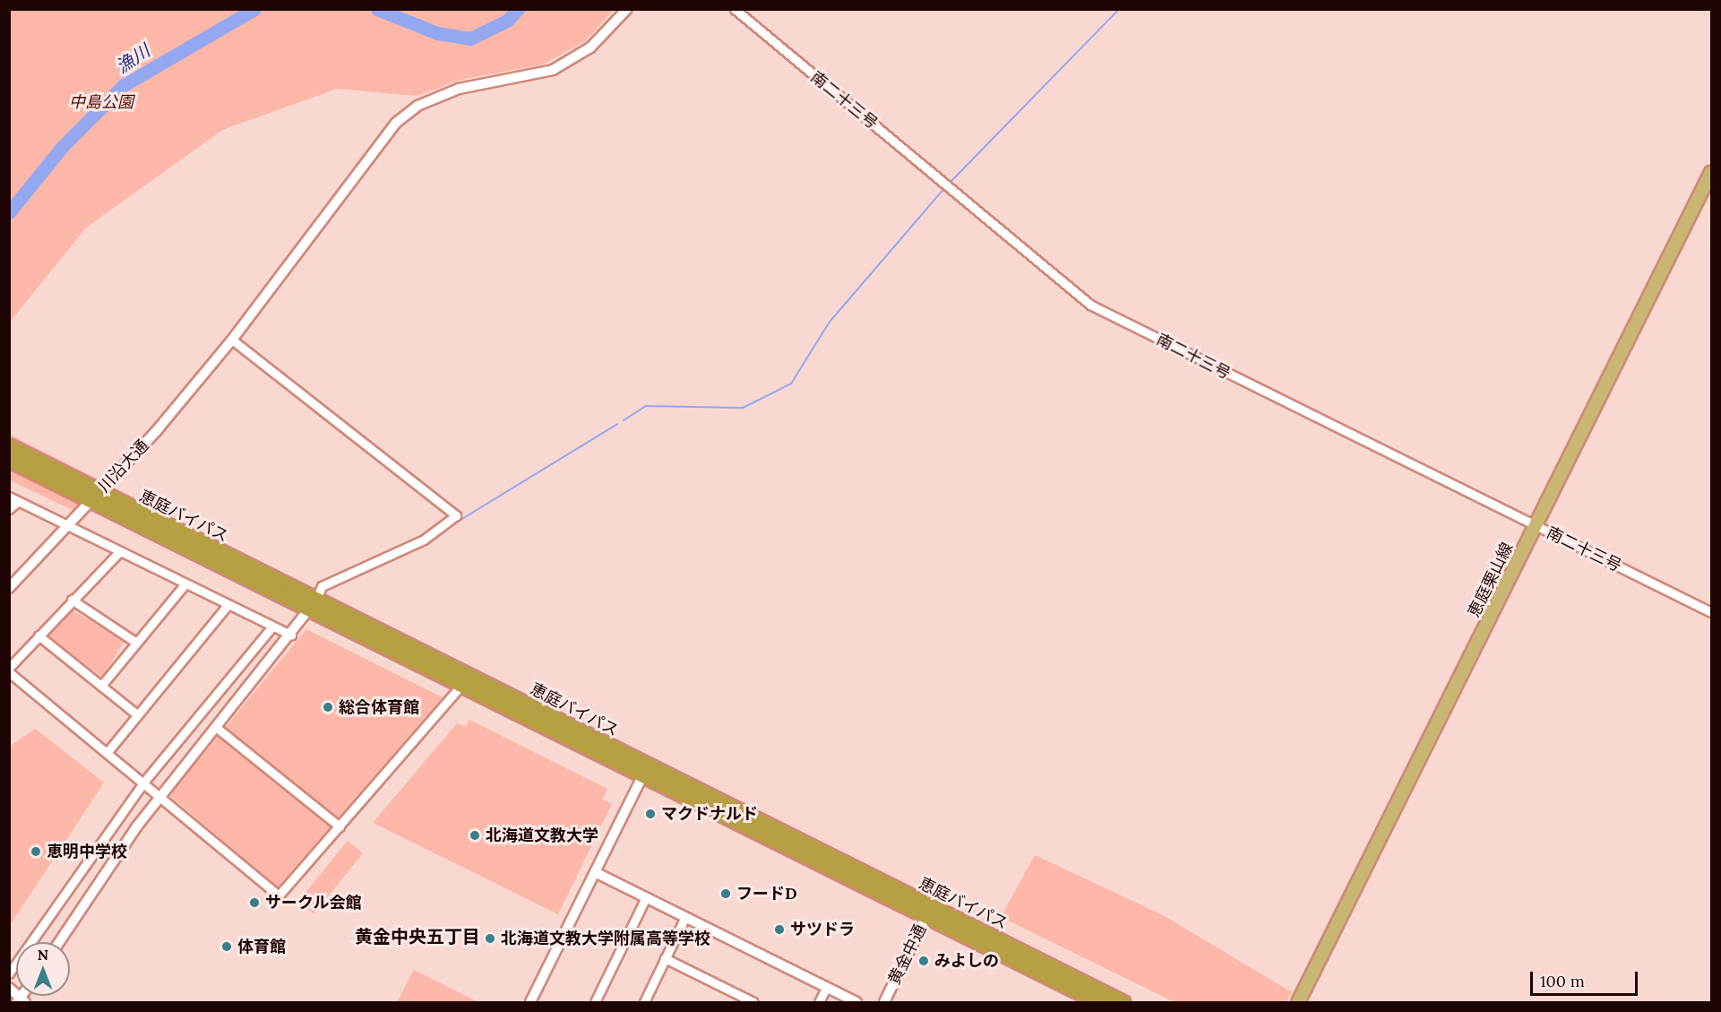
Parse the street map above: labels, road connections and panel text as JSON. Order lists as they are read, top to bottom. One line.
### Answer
{"streets":{"highway":["恵庭バイパス"],"main road":["恵庭栗山線"],"street":["南二十三号","川沿大通","黄金中通"]},"crossings":[["南二十三号","恵庭栗山線"],["川沿大通","恵庭バイパス"],["恵庭バイパス","黄金中通"]],"districts":["黄金中央五丁目"],"water":["漁川"],"parks":["中島公園"],"places":["総合体育館","マクドナルド","北海道文教大学","恵明中学校","フードD","サークル会館","サツドラ","北海道文教大学附属高等学校","体育館","みよしの"],"scale_bar":"100 m","north":"top"}
